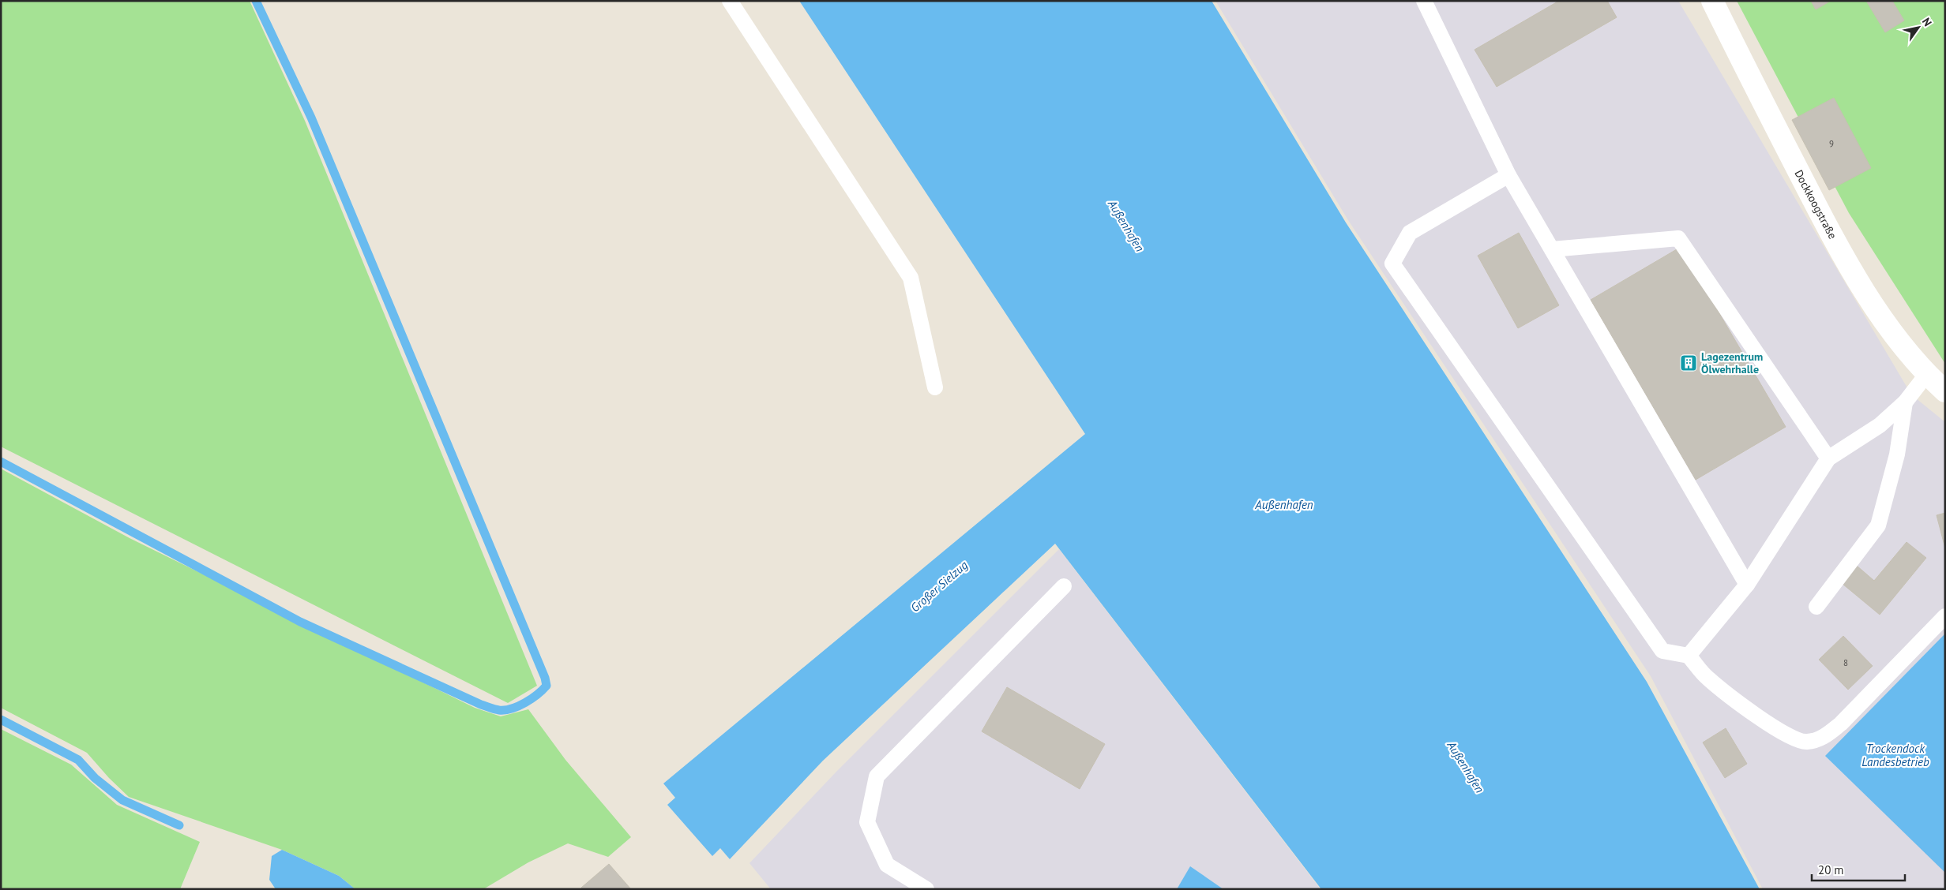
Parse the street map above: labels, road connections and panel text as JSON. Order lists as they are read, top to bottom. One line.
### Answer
{"streets":{"street":["Dockkoogstraße"]},"water":["Außenhafen","Großer Sielzug","Trockendock Landesbetrieb"],"places":{"building":["Lagezentrum Ölwehrhalle"]},"house_numbers":["9","8"],"scale_bar":"20 m","north":"top right"}
